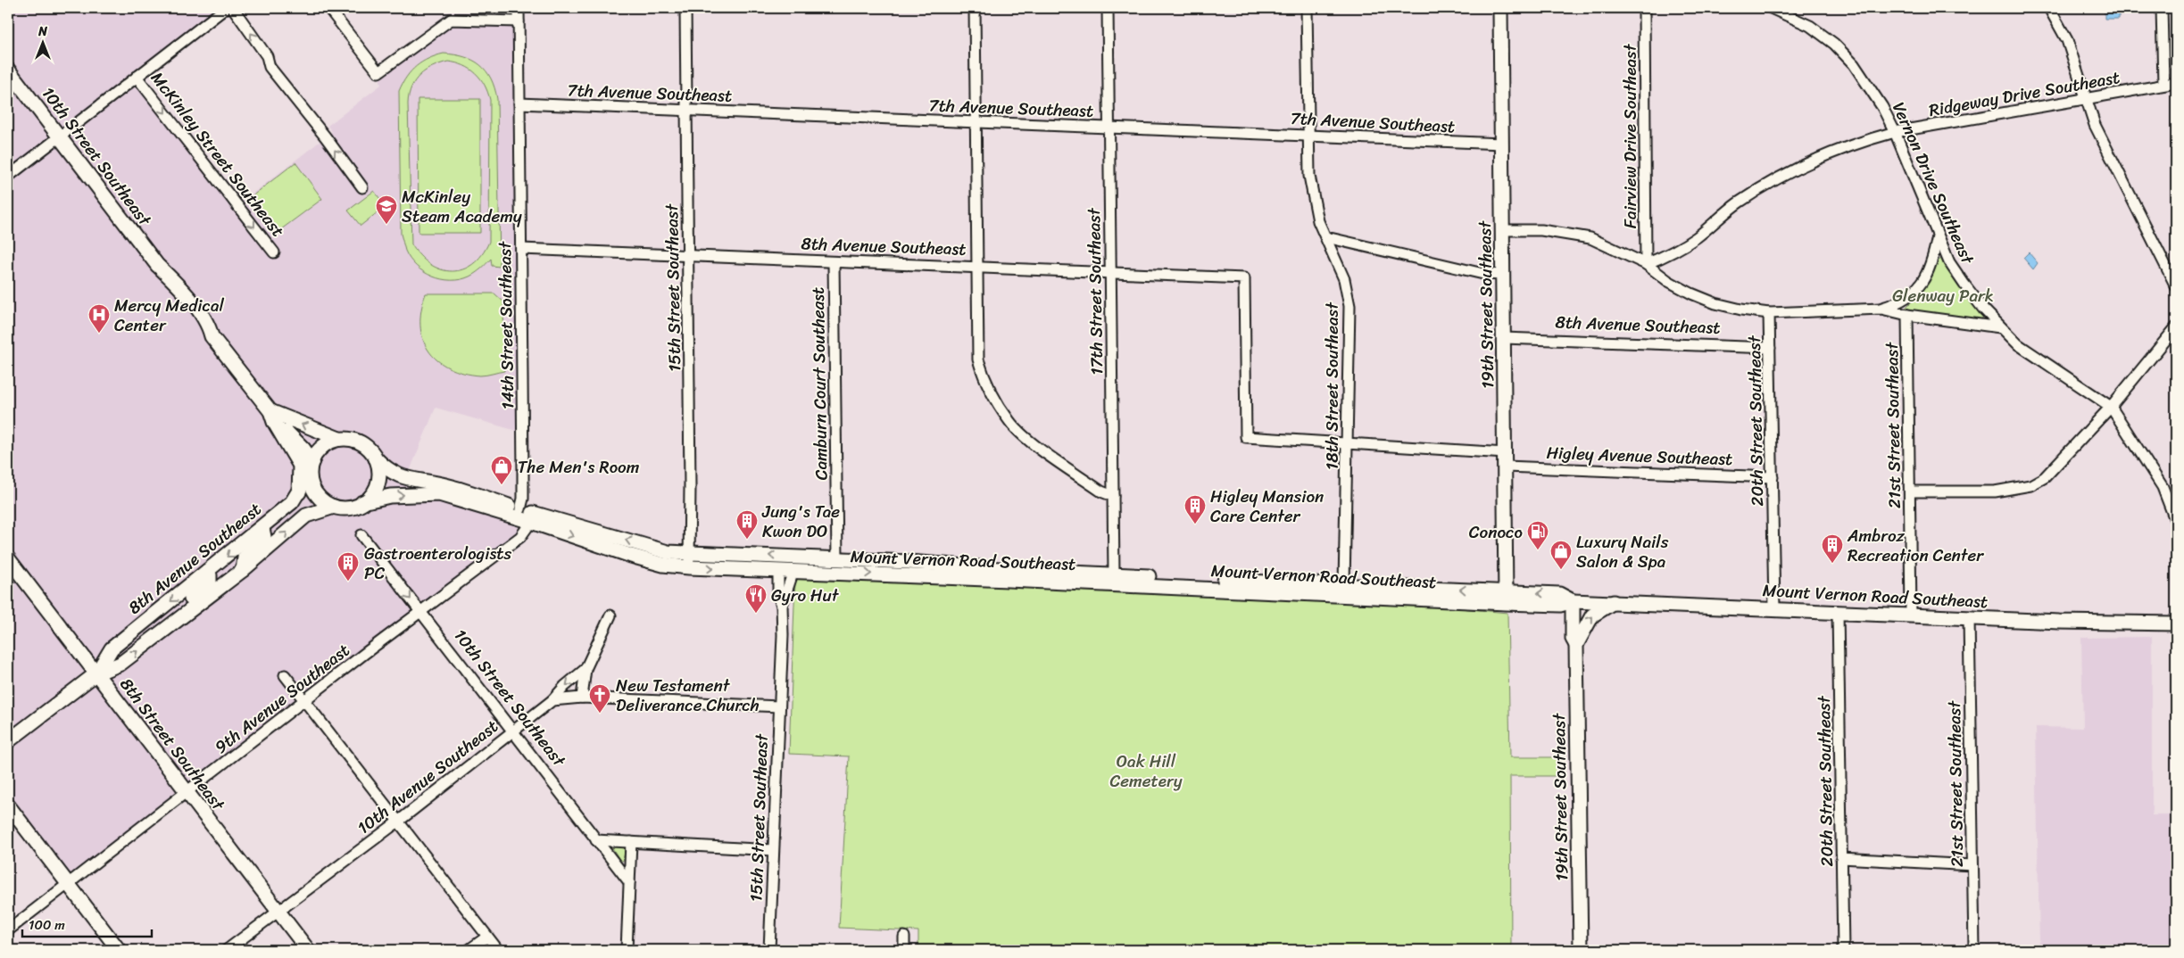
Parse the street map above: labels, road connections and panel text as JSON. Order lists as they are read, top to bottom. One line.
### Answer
{"streets":{"main road":["10th Street Southeast","8th Avenue Southeast","19th Street Southeast","Mount Vernon Road Southeast","8th Street Southeast"],"street":["7th Avenue Southeast","Ridgeway Drive Southeast","Fairview Drive Southeast","McKinley Street Southeast","Vernon Drive Southeast","15th Street Southeast","17th Street Southeast","14th Street Southeast","Camburn Court Southeast","18th Street Southeast","20th Street Southeast","21st Street Southeast","Higley Avenue Southeast","9th Avenue Southeast","10th Avenue Southeast"]},"crossings":[["7th Avenue Southeast","15th Street Southeast"],["7th Avenue Southeast","17th Street Southeast"],["7th Avenue Southeast","19th Street Southeast"],["7th Avenue Southeast","14th Street Southeast"],["7th Avenue Southeast","18th Street Southeast"],["Ridgeway Drive Southeast","Fairview Drive Southeast"],["Ridgeway Drive Southeast","Vernon Drive Southeast"],["10th Street Southeast","8th Avenue Southeast"],["10th Street Southeast","Mount Vernon Road Southeast"],["10th Street Southeast","9th Avenue Southeast"],["10th Street Southeast","10th Avenue Southeast"],["8th Avenue Southeast","15th Street Southeast"],["8th Avenue Southeast","17th Street Southeast"],["8th Avenue Southeast","19th Street Southeast"],["8th Avenue Southeast","14th Street Southeast"],["8th Avenue Southeast","Camburn Court Southeast"],["8th Avenue Southeast","20th Street Southeast"],["8th Avenue Southeast","Higley Avenue Southeast"],["8th Avenue Southeast","Mount Vernon Road Southeast"],["8th Avenue Southeast","8th Street Southeast"],["15th Street Southeast","Mount Vernon Road Southeast"],["17th Street Southeast","Mount Vernon Road Southeast"],["19th Street Southeast","Higley Avenue Southeast"],["19th Street Southeast","Mount Vernon Road Southeast"],["14th Street Southeast","Mount Vernon Road Southeast"],["Camburn Court Southeast","Mount Vernon Road Southeast"],["18th Street Southeast","Higley Avenue Southeast"],["18th Street Southeast","Mount Vernon Road Southeast"],["20th Street Southeast","Higley Avenue Southeast"],["20th Street Southeast","Mount Vernon Road Southeast"],["21st Street Southeast","Mount Vernon Road Southeast"],["Mount Vernon Road Southeast","9th Avenue Southeast"],["9th Avenue Southeast","8th Street Southeast"],["8th Street Southeast","10th Avenue Southeast"]],"one_way":["McKinley Street Southeast"],"parks":["Glenway Park","Oak Hill Cemetery"],"places":{"school or university":["McKinley Steam Academy"],"hospital":["Mercy Medical Center"],"shop":["The Men's Room","Luxury Nails Salon & Spa"],"building":["Higley Mansion Care Center","Jung's Tae Kwon DO","Ambroz Recreation Center","Gastroenterologists PC"],"fuel station":["Conoco"],"restaurant":["Gyro Hut"],"church":["New Testament Deliverance Church"]},"scale_bar":"100 m","north":"top"}
